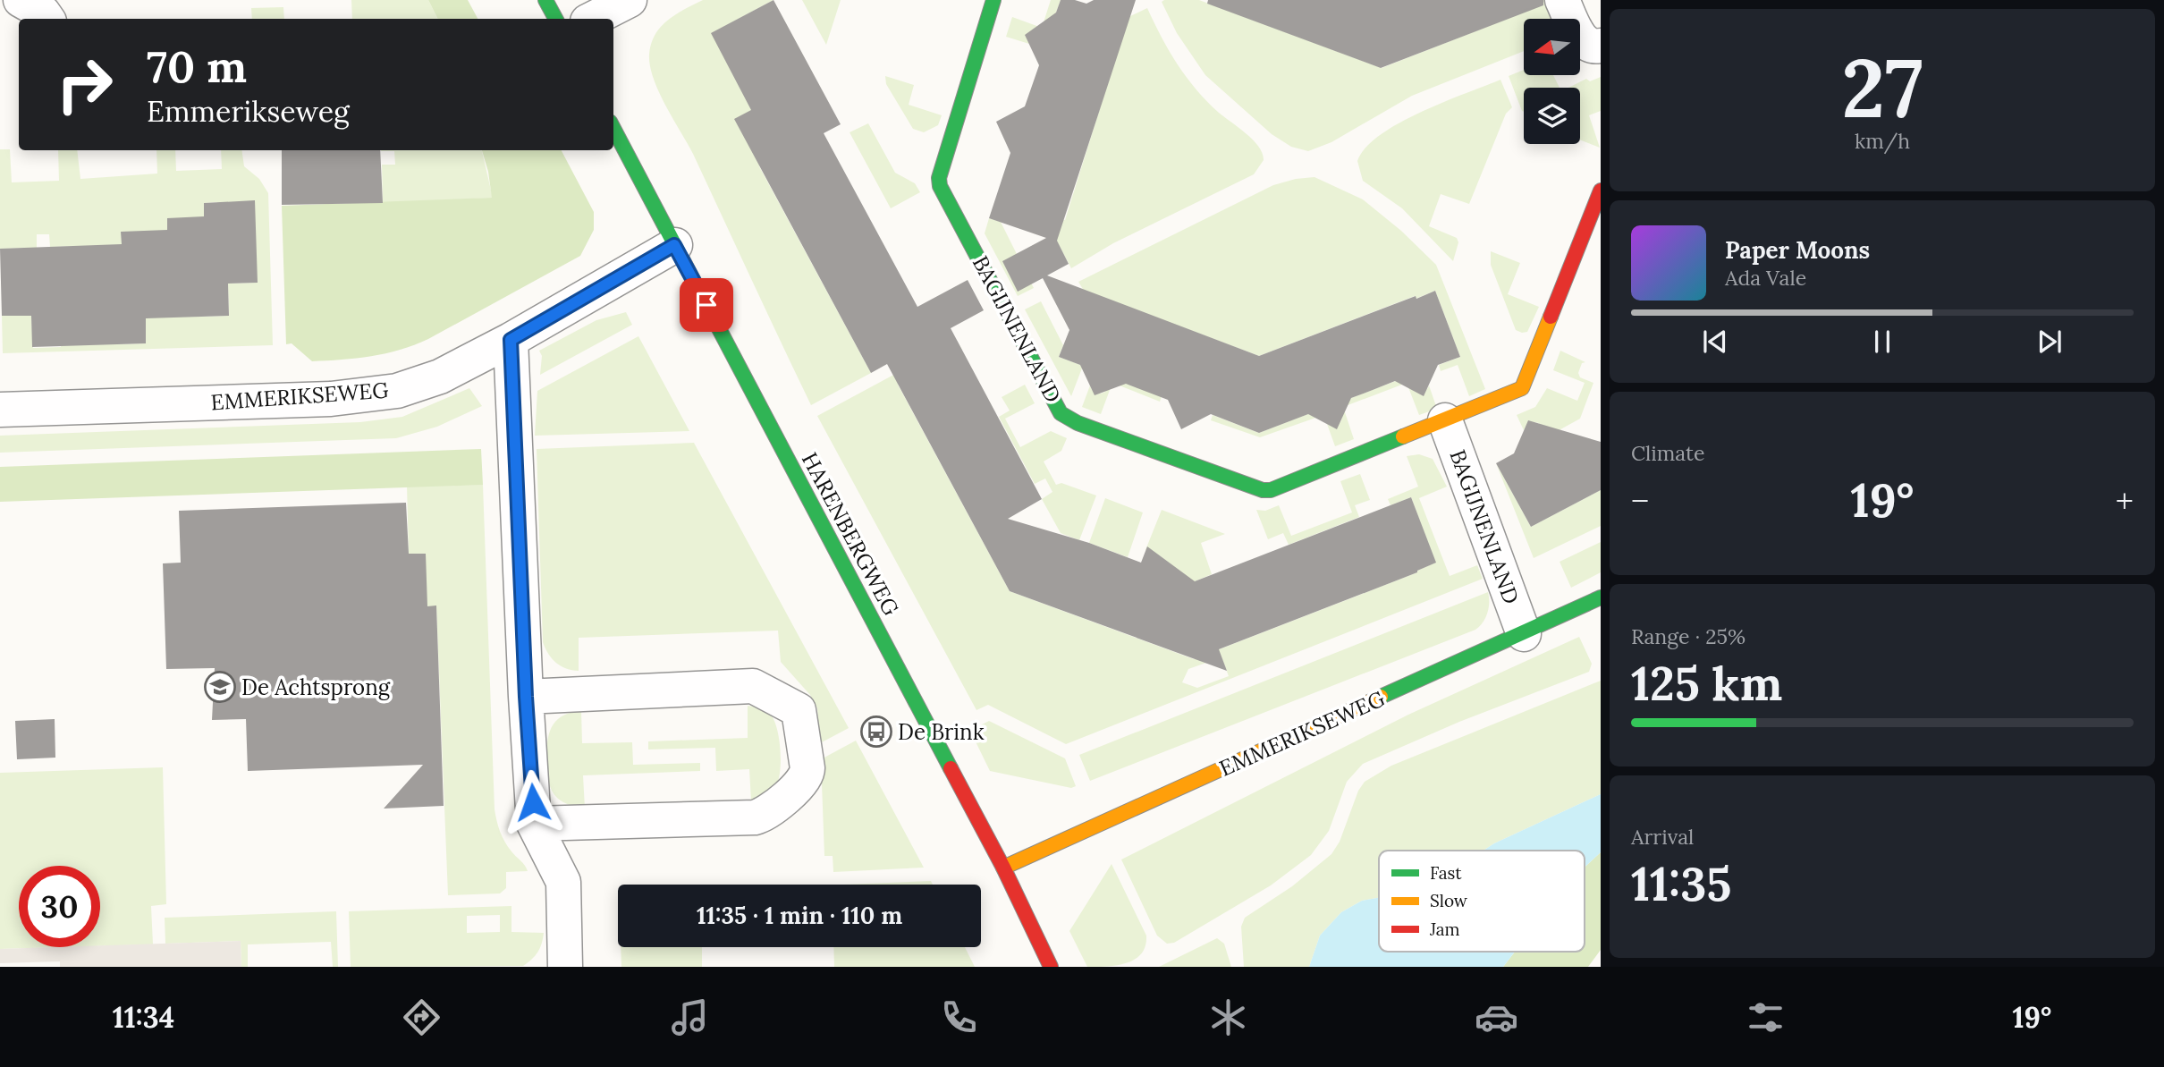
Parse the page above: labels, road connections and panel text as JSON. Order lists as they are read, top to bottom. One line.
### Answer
{"streets":{"street":["BAGIJNENLAND","EMMERIKSEWEG","HARENBERGWEG"]},"crossings":[["BAGIJNENLAND","EMMERIKSEWEG"],["EMMERIKSEWEG","HARENBERGWEG"]],"places":{"school or university":["De Achtsprong"],"bus stop":["De Brink"]},"legend":["Fast","Slow","Jam"],"north":"left","page":{"tile":[["27","km/h"],"Climate",["Range · 25%","125 km"],["Arrival","11:35"]],"turn":["70 m","Emmerikseweg"],"song":["Paper Moons","Ada Vale"],"heat":["−","19°","+"],"limit":"30","trip":"11:35 · 1 min · 110 m","tabs":["11:34","19°"]}}
